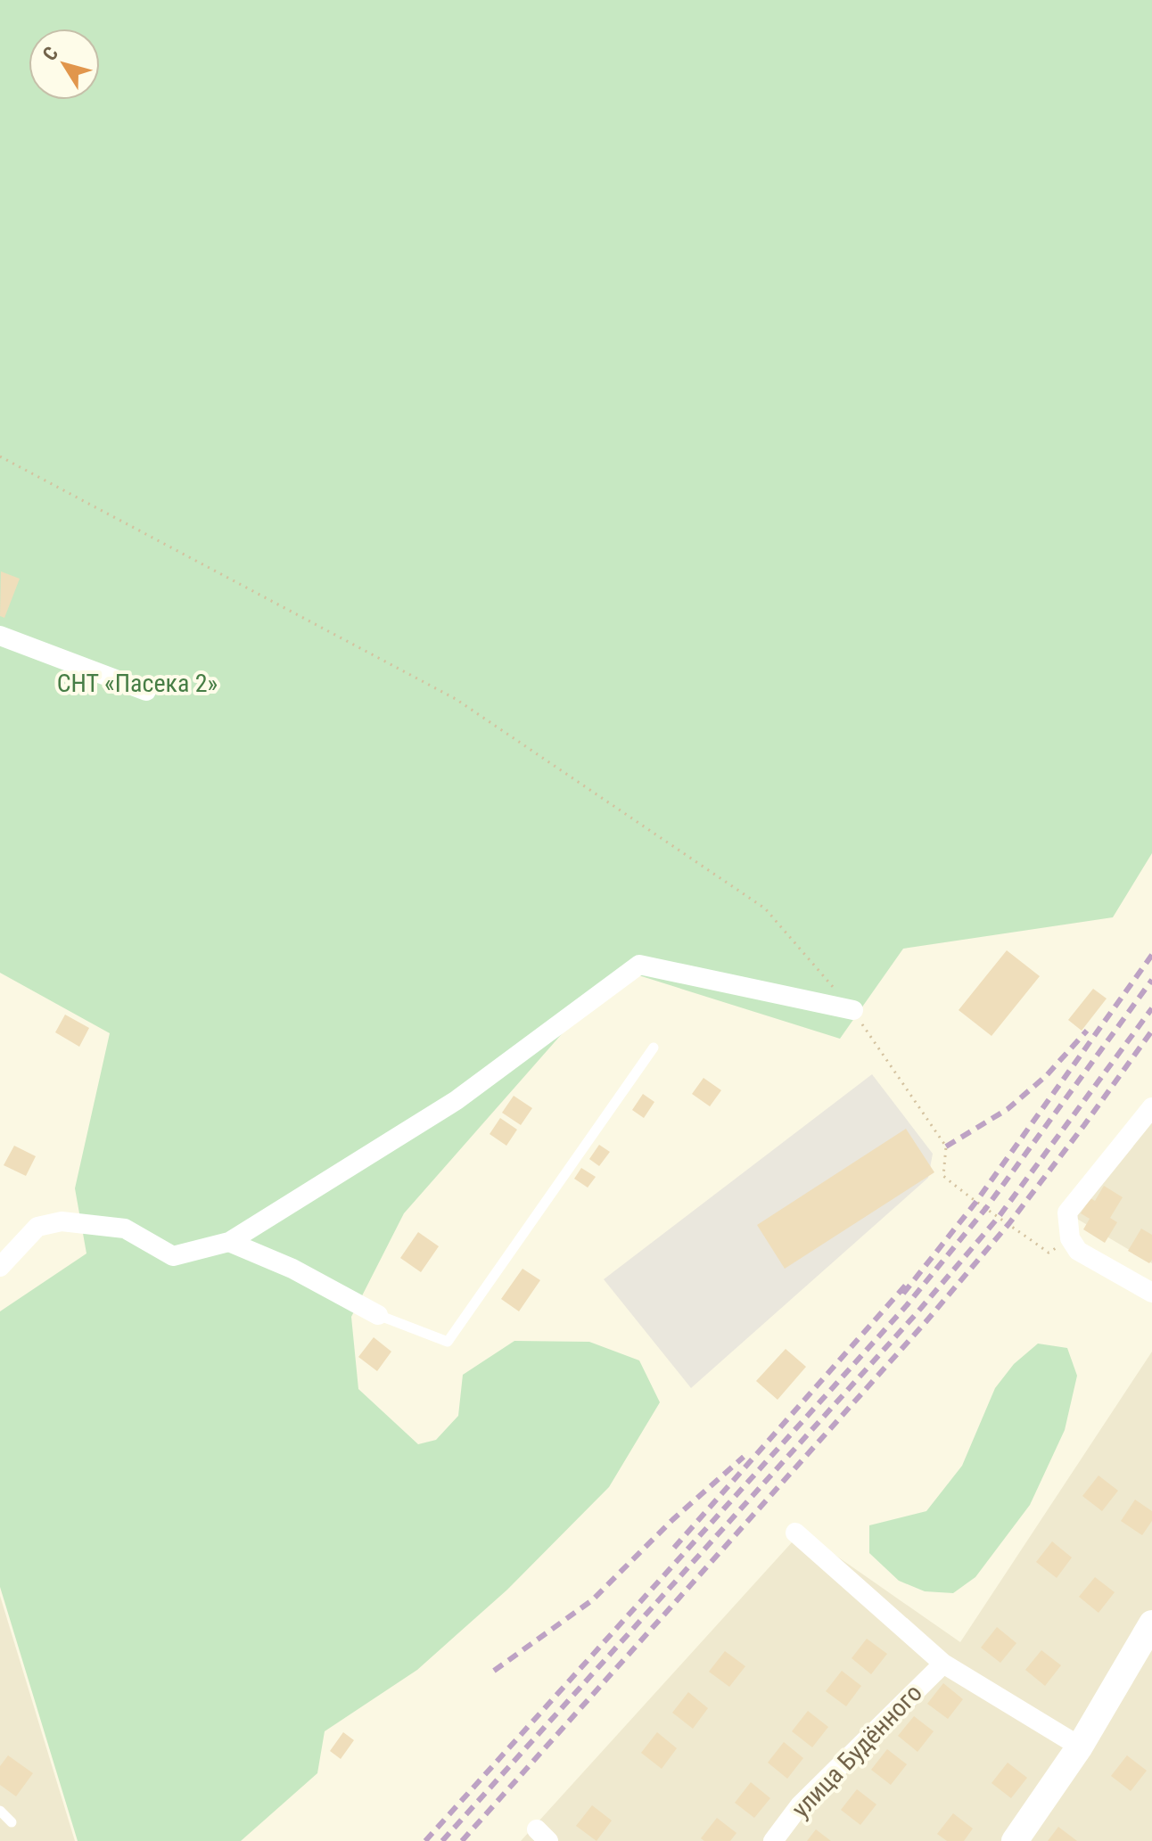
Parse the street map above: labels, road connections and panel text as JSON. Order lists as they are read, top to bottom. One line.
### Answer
{"streets":{"street":["улица Будённого"]},"parks":["СНТ «Пасека 2»"],"north":"top left"}
